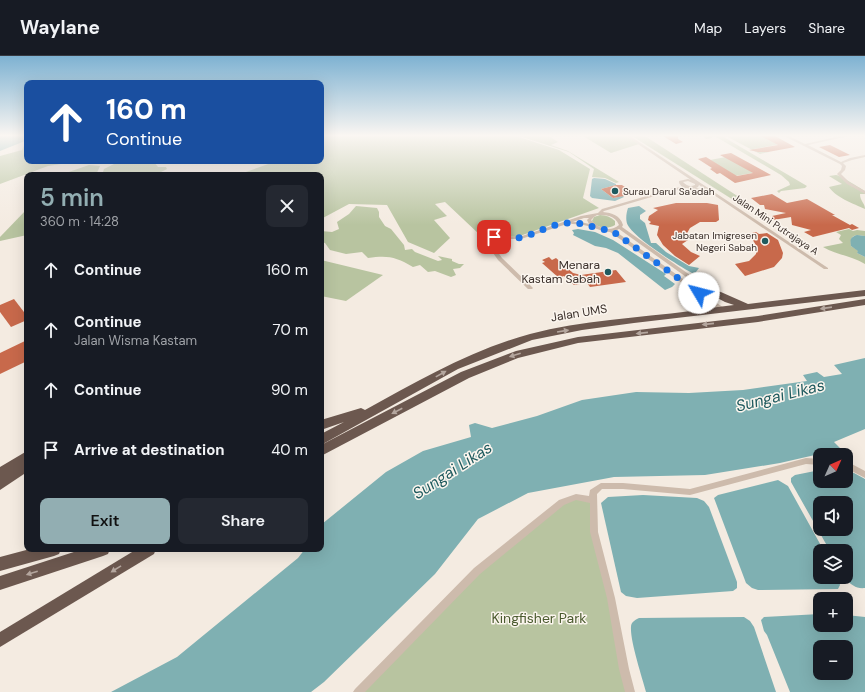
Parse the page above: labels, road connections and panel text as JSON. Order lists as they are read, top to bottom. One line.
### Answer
{"streets":{"highway":["Jalan UMS"],"street":["Jalan Mini Putrajaya A"]},"water":["Sungai Likas"],"parks":["Kingfisher Park"],"places":["Surau Darul Sa'adah","Jabatan Imigresen Negeri Sabah","Menara Kastam Sabah"],"north":"top right","page":{"header":"Waylane","nav":["Map","Layers","Share"],"turn":["160 m","Continue"],"heading":["5 min","360 m · 14:28"],"list":[{"name":"Continue","value":"160 m"},{"name":"Continue","note":"Jalan Wisma Kastam","value":"70 m"},{"name":"Continue","value":"90 m"},{"name":"Arrive at destination","value":"40 m"}],"map_buttons":["+","−"],"buttons":["Exit","Share"]}}
